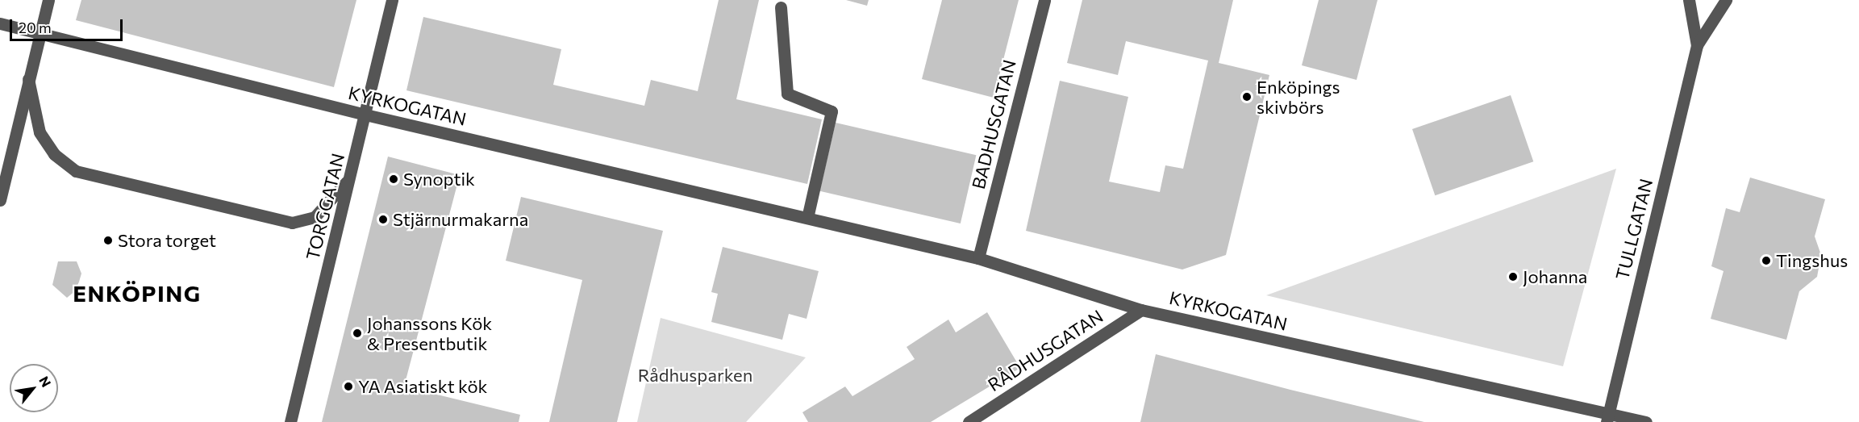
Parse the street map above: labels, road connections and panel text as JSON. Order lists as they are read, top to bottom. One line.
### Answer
{"streets":{"street":["KYRKOGATAN","BADHUSGATAN","TORGGATAN","TULLGATAN","RÅDHUSGATAN"]},"crossings":[["KYRKOGATAN","BADHUSGATAN"],["KYRKOGATAN","TORGGATAN"],["KYRKOGATAN","TULLGATAN"],["KYRKOGATAN","RÅDHUSGATAN"]],"districts":["ENKÖPING"],"parks":["Rådhusparken"],"places":["Enköpings skivbörs","Synoptik","Stjärnurmakarna","Stora torget","Tingshus","Johanna","Johanssons Kök & Presentbutik","YA Asiatiskt kök"],"scale_bar":"20 m","north":"top right"}
